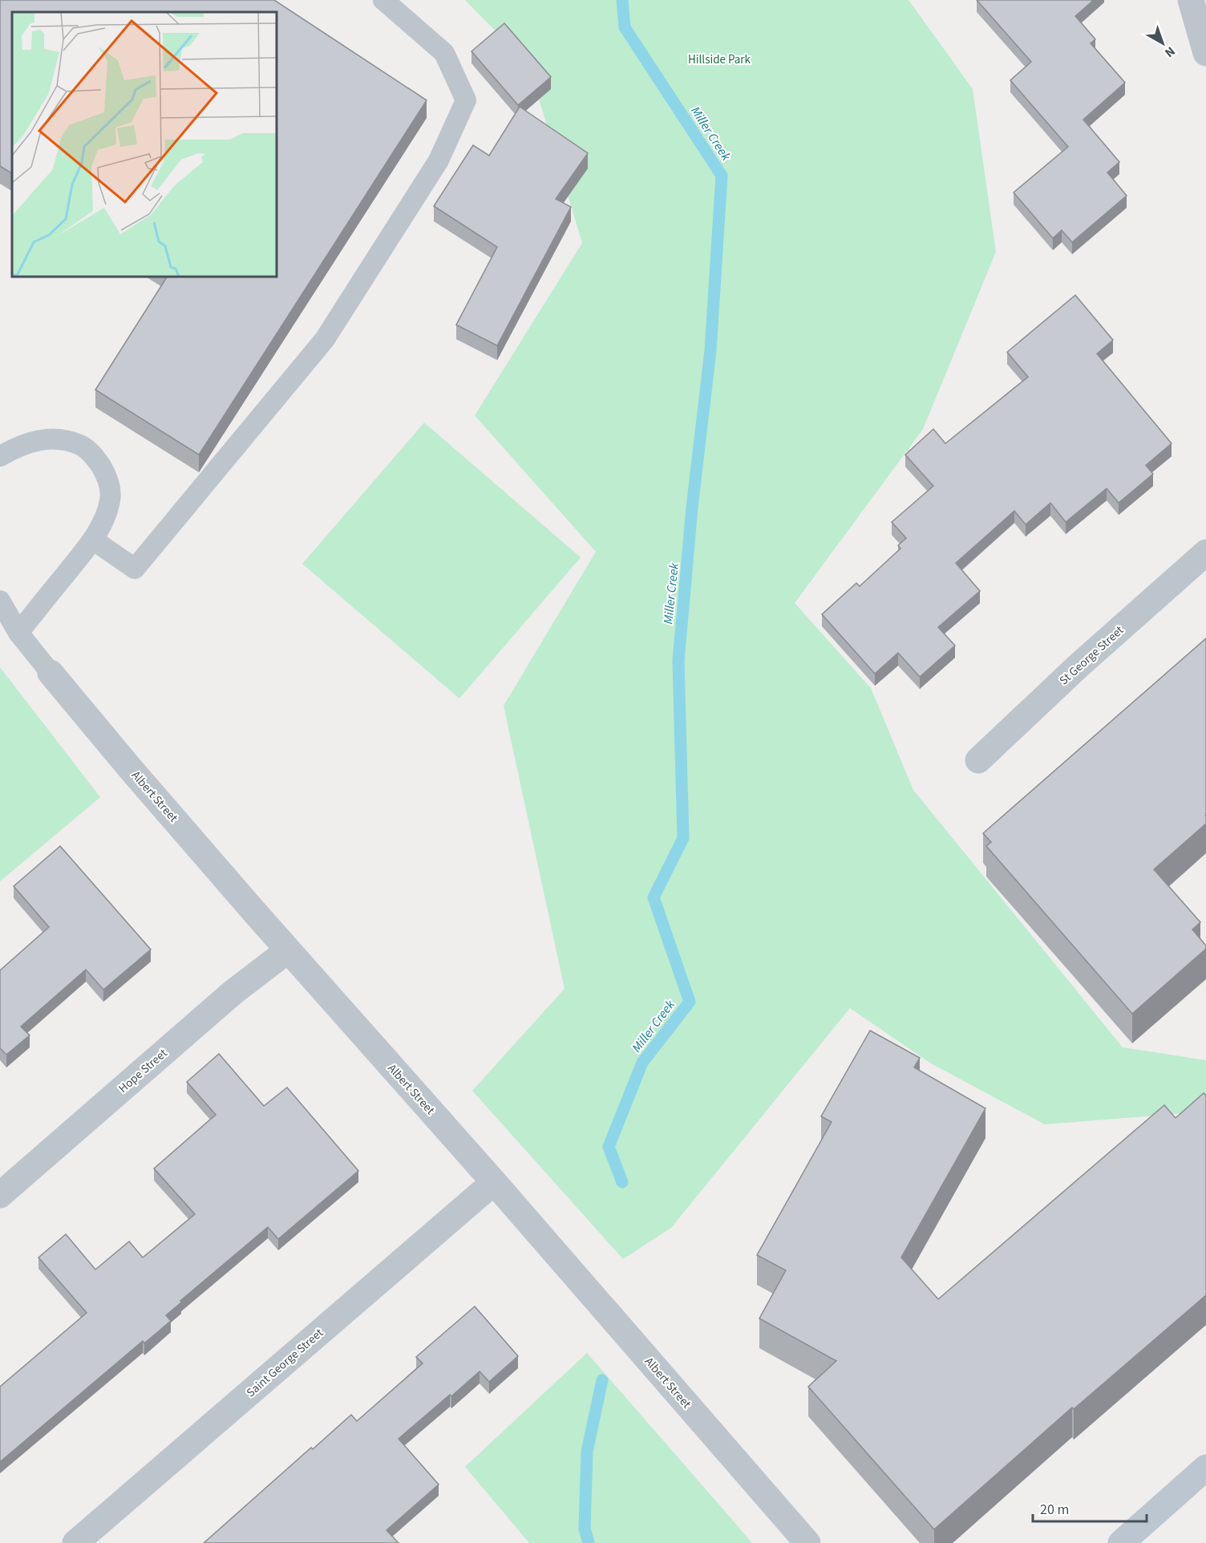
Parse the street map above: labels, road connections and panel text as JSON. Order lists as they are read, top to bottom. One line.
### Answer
{"streets":{"street":["St George Street","Albert Street","Hope Street","Saint George Street"]},"crossings":[["Albert Street","Hope Street"],["Albert Street","Saint George Street"]],"water":["Miller Creek"],"parks":["Hillside Park"],"scale_bar":"20 m","north":"bottom right"}
